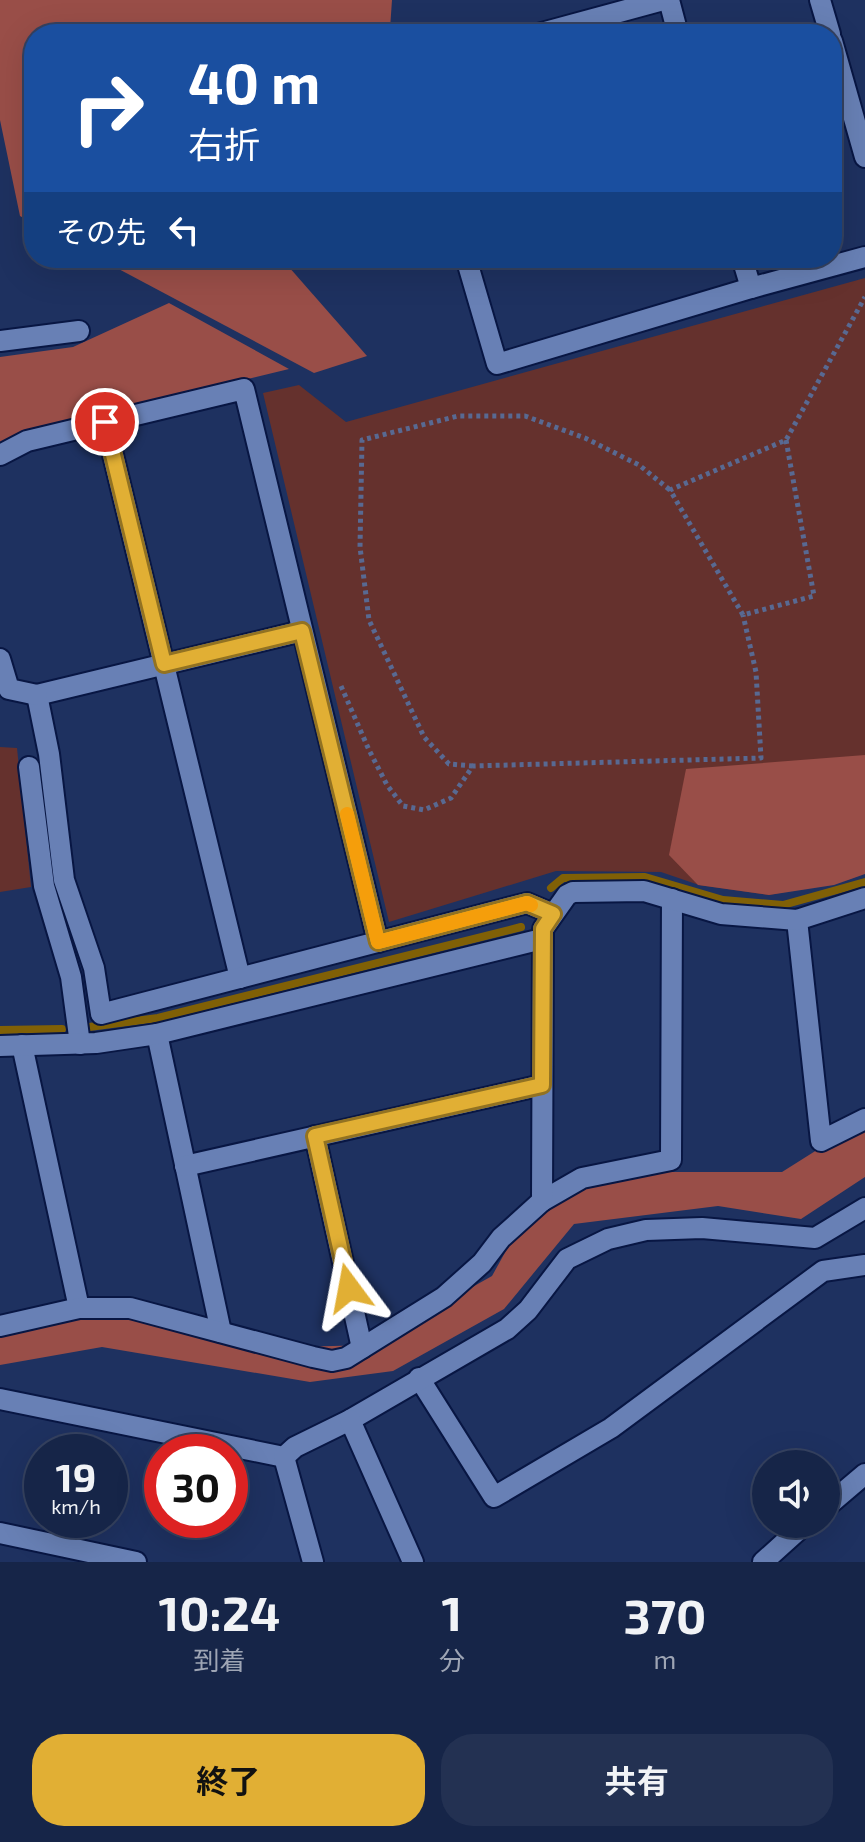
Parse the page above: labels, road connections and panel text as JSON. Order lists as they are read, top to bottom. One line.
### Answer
{"page":{"turn":["40 m","右折"],"then":"その先","speed":"19 km/h","limit":"30","eta":["10:24","到着","1","分","370","m"],"buttons":["終了","共有"]}}
